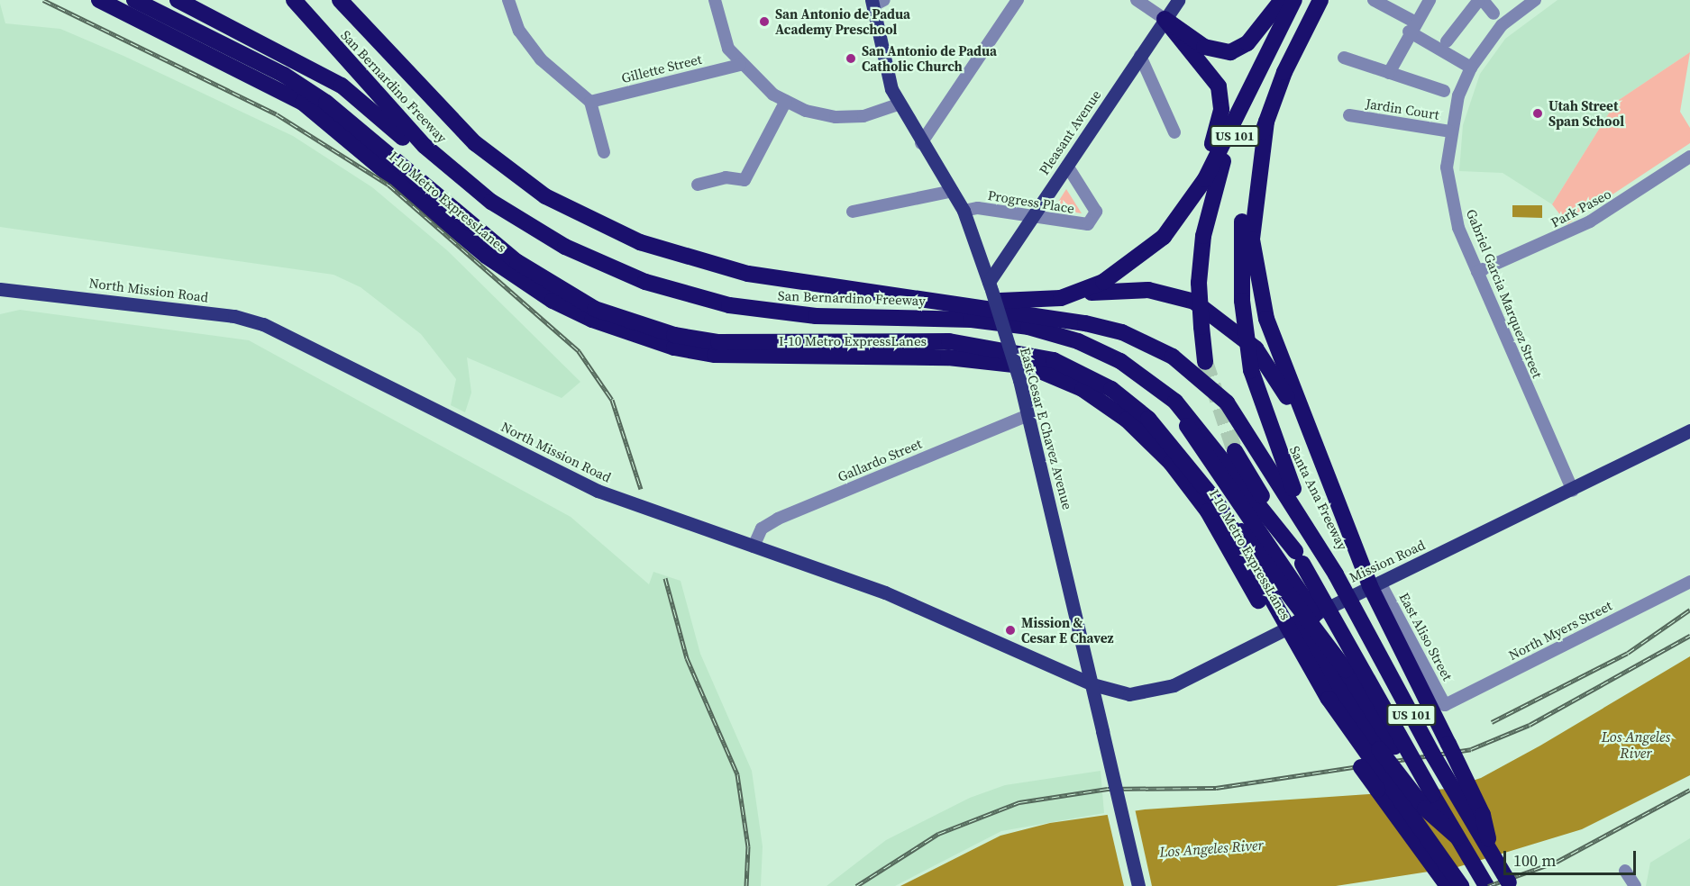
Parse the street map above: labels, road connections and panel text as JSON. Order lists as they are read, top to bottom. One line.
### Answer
{"streets":{"highway":["San Bernardino Freeway","US 101","I-10 Metro ExpressLanes","Santa Ana Freeway"],"main road":["Pleasant Avenue","North Mission Road","East Cesar E Chavez Avenue","Mission Road"],"street":["Gillette Street","Jardin Court","Progress Place","Park Paseo","Gabriel Garcia Marquez Street","Gallardo Street","North Myers Street","East Aliso Street"]},"crossings":[["San Bernardino Freeway","US 101"],["Jardin Court","Gabriel Garcia Marquez Street"],["Pleasant Avenue","Progress Place"],["Pleasant Avenue","East Cesar E Chavez Avenue"],["Progress Place","East Cesar E Chavez Avenue"],["Park Paseo","Gabriel Garcia Marquez Street"],["North Mission Road","East Cesar E Chavez Avenue"],["North Mission Road","Gallardo Street"],["North Mission Road","Mission Road"],["Gabriel Garcia Marquez Street","Mission Road"],["East Cesar E Chavez Avenue","Gallardo Street"],["East Cesar E Chavez Avenue","Mission Road"],["Mission Road","East Aliso Street"],["North Myers Street","East Aliso Street"]],"water":["Los Angeles River"],"places":["San Antonio de Padua Academy Preschool","San Antonio de Padua Catholic Church","Utah Street Span School","Mission & Cesar E Chavez"],"scale_bar":"100 m"}
